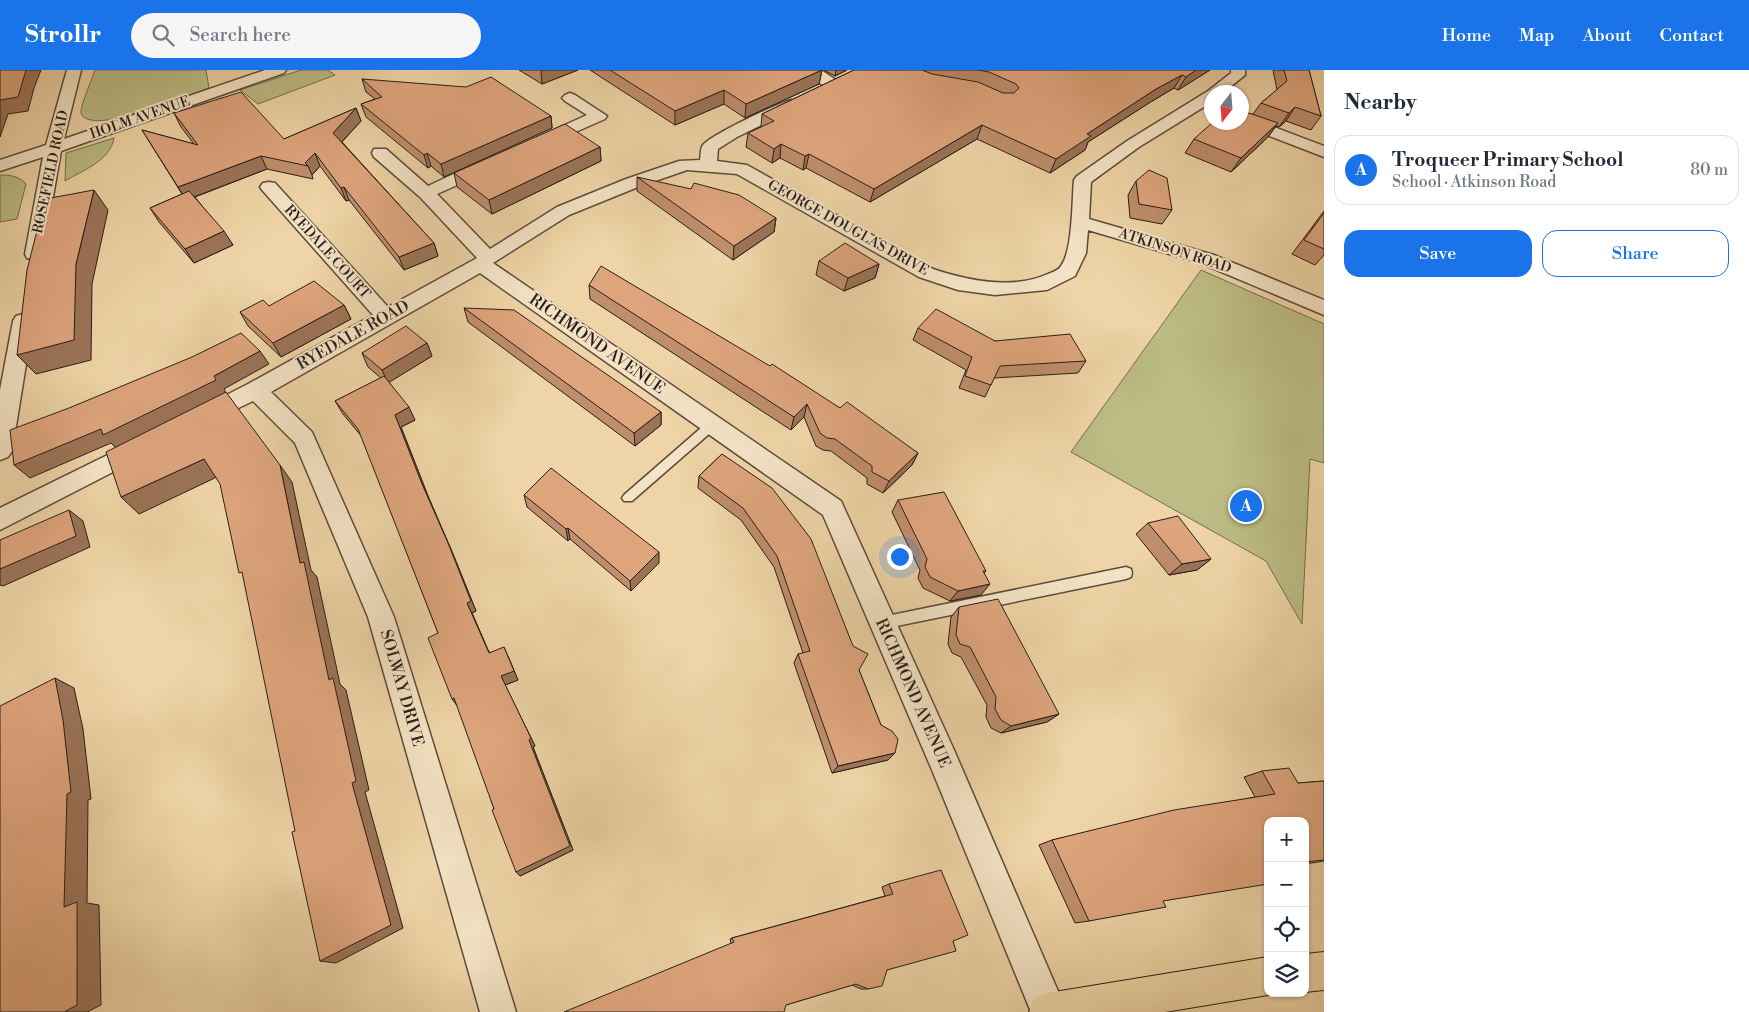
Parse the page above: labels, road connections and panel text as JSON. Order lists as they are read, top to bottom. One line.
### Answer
{"streets":{"street":["HOLM AVENUE","ROSEFIELD ROAD","GEORGE DOUGLAS DRIVE","ATKINSON ROAD","RYEDALE COURT","RYEDALE ROAD","RICHMOND AVENUE","SOLWAY DRIVE"]},"crossings":[["HOLM AVENUE","ROSEFIELD ROAD"],["GEORGE DOUGLAS DRIVE","ATKINSON ROAD"],["GEORGE DOUGLAS DRIVE","RYEDALE ROAD"],["RYEDALE COURT","RYEDALE ROAD"],["RYEDALE ROAD","RICHMOND AVENUE"],["RYEDALE ROAD","SOLWAY DRIVE"]],"north":"bottom","page":{"header":"Strollr","search":"Search here","nav":["Home","Map","About","Contact"],"heading":"Nearby","list":[{"mark":"A","name":"Troqueer Primary School","note":"School · Atkinson Road","value":"80 m"}],"buttons":["Save","Share"],"pins":"A","map_buttons":["+","−"]}}
